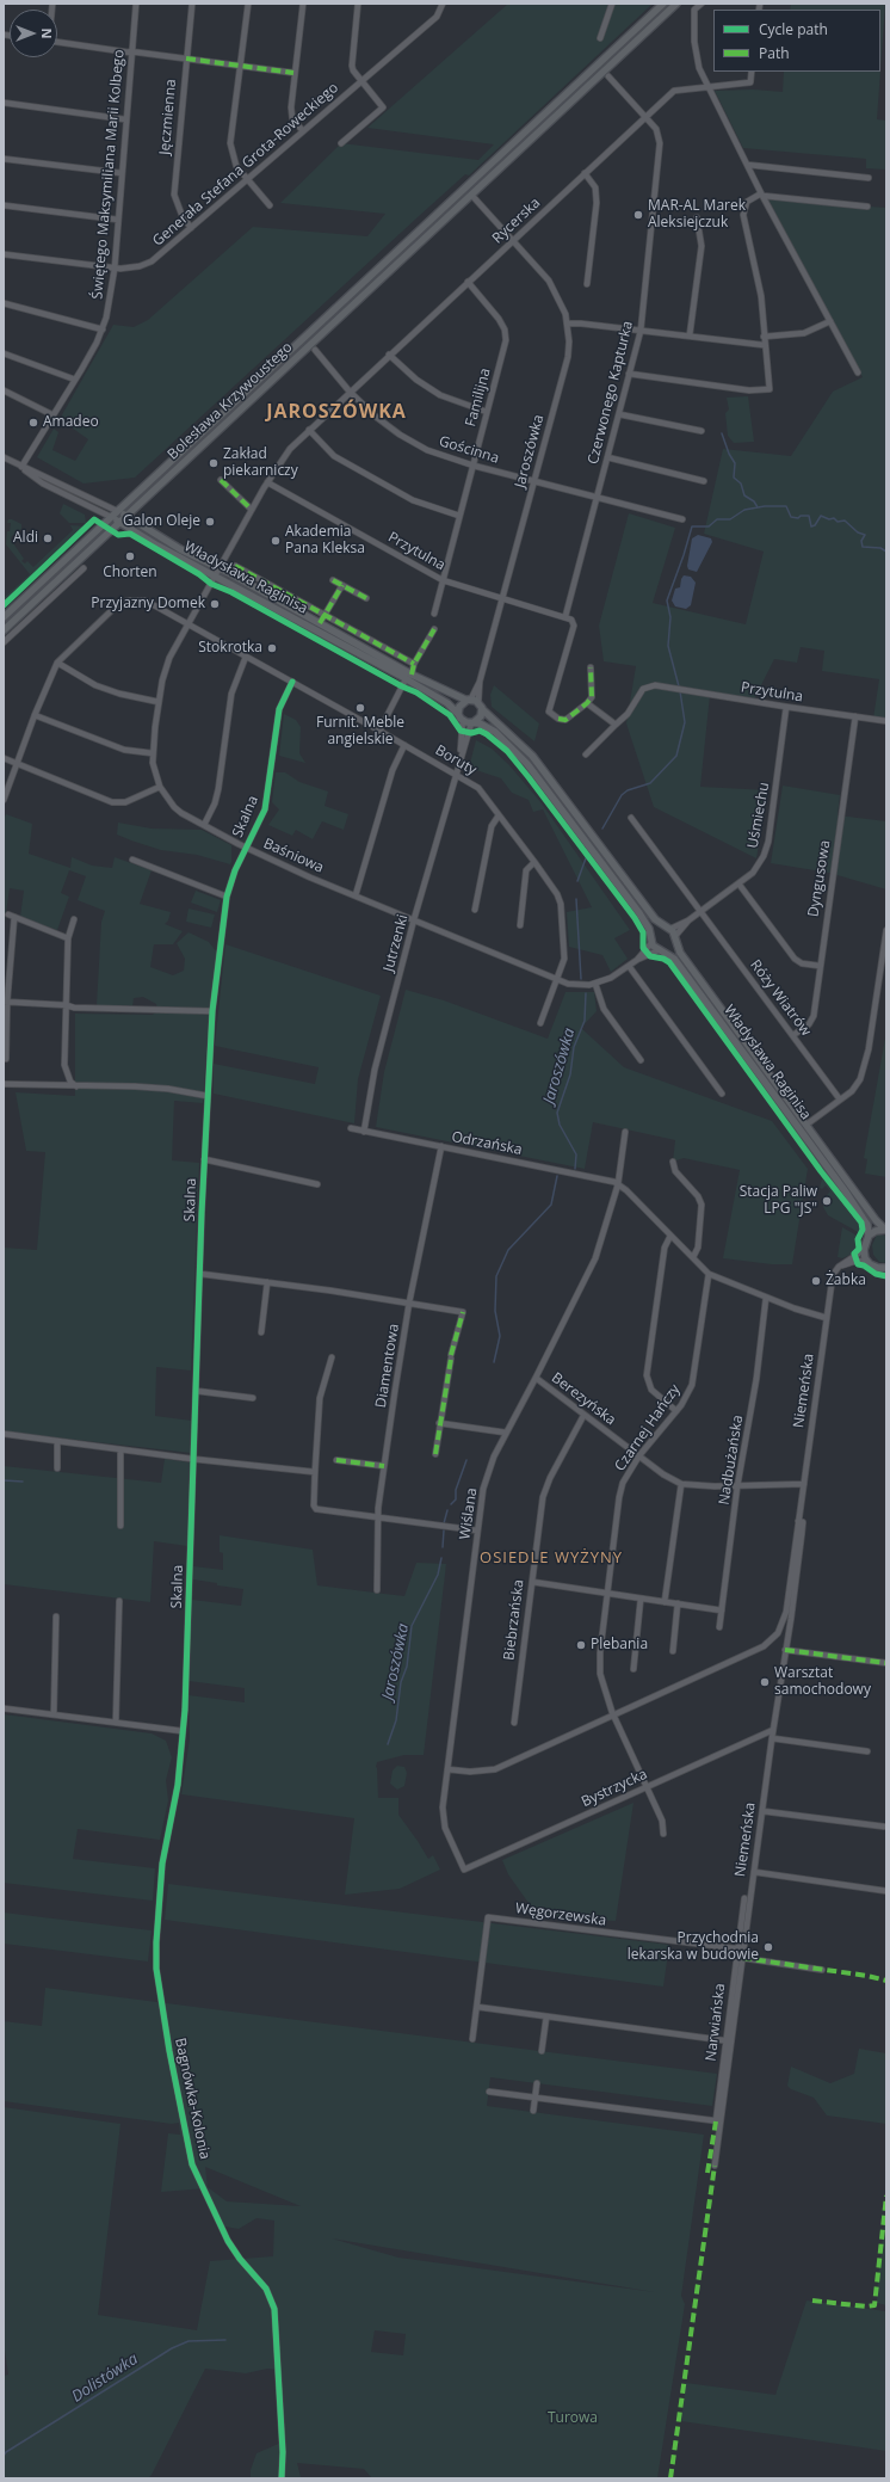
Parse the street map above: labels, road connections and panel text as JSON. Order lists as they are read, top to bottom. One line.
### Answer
{"streets":{"main road":["Bolesława Krzywoustego","Władysława Raginisa"],"street":["Jęczmienna","Generała Stefana Grota-Roweckiego","Świętego Maksymiliana Marii Kolbego","Rycerska","Czerwonego Kapturka","Familijna","Gościnna","Jaroszówka","Przytulna","Boruty","Uśmiechu","Skalna","Baśniowa","Dyngusowa","Jutrzenki","Róży Wiatrów","Odrzańska","Diamentowa","Niemeńska","Berezyńska","Czarnej Hańczy","Nadbużańska","Wiślana","Biebrzańska","Bystrzycka","Węgorzewska","Narwiańska","Bagnówka-Kolonia"]},"crossings":[["Jęczmienna","Generała Stefana Grota-Roweckiego"],["Generała Stefana Grota-Roweckiego","Świętego Maksymiliana Marii Kolbego"],["Świętego Maksymiliana Marii Kolbego","Władysława Raginisa"],["Rycerska","Czerwonego Kapturka"],["Rycerska","Familijna"],["Rycerska","Gościnna"],["Rycerska","Jaroszówka"],["Rycerska","Przytulna"],["Rycerska","Władysława Raginisa"],["Rycerska","Baśniowa"],["Czerwonego Kapturka","Gościnna"],["Czerwonego Kapturka","Przytulna"],["Familijna","Gościnna"],["Familijna","Przytulna"],["Bolesława Krzywoustego","Jaroszówka"],["Bolesława Krzywoustego","Władysława Raginisa"],["Gościnna","Jaroszówka"],["Jaroszówka","Przytulna"],["Jaroszówka","Władysława Raginisa"],["Jaroszówka","Jutrzenki"],["Przytulna","Uśmiechu"],["Przytulna","Dyngusowa"],["Władysława Raginisa","Uśmiechu"],["Władysława Raginisa","Baśniowa"],["Władysława Raginisa","Jutrzenki"],["Boruty","Skalna"],["Boruty","Baśniowa"],["Boruty","Jutrzenki"],["Uśmiechu","Baśniowa"],["Uśmiechu","Róży Wiatrów"],["Skalna","Baśniowa"],["Skalna","Bagnówka-Kolonia"],["Baśniowa","Jutrzenki"],["Dyngusowa","Róży Wiatrów"],["Jutrzenki","Odrzańska"],["Odrzańska","Diamentowa"],["Odrzańska","Wiślana"],["Niemeńska","Berezyńska"],["Niemeńska","Czarnej Hańczy"],["Niemeńska","Wiślana"],["Niemeńska","Bystrzycka"],["Niemeńska","Węgorzewska"],["Niemeńska","Narwiańska"],["Berezyńska","Czarnej Hańczy"],["Berezyńska","Nadbużańska"],["Berezyńska","Wiślana"],["Berezyńska","Biebrzańska"],["Czarnej Hańczy","Bystrzycka"],["Wiślana","Bystrzycka"],["Węgorzewska","Narwiańska"]],"districts":["JAROSZÓWKA","OSIEDLE WYŻYNY"],"water":["Jaroszówka","Dolistówka"],"parks":["Turowa"],"places":["MAR-AL Marek Aleksiejczuk","Amadeo","Zakład piekarniczy","Galon Oleje","Aldi","Akademia Pana Kleksa","Chorten","Przyjazny Domek","Stokrotka","Furnit. Meble angielskie","Stacja Paliw LPG \"JS\"","Żabka","Plebania","Warsztat samochodowy","Przychodnia lekarska w budowie"],"legend":["Cycle path","Path"],"north":"right"}
